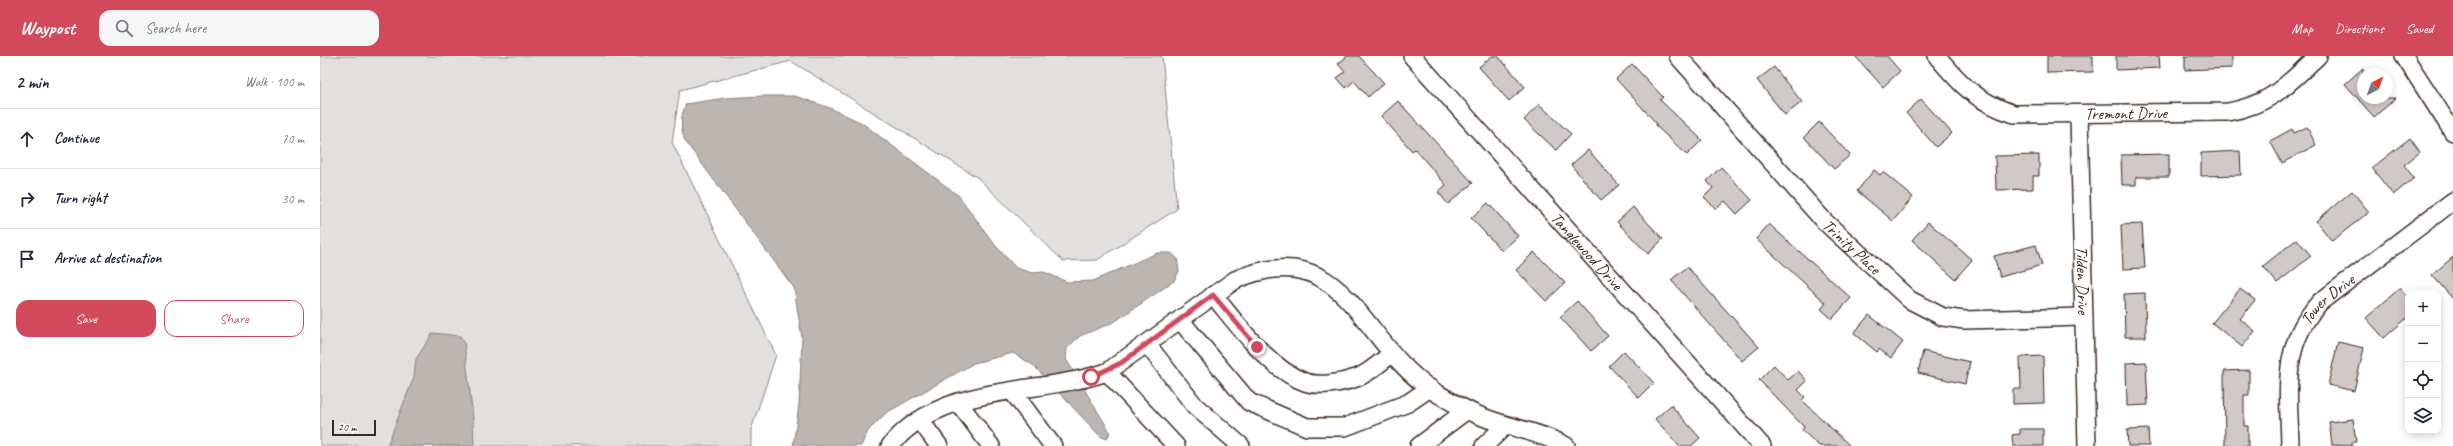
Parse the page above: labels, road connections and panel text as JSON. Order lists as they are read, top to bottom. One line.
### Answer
{"streets":{"street":["Tremont Drive","Trinity Place","Tanglewood Drive","Tilden Drive","Tower Drive"]},"crossings":[["Tremont Drive","Tilden Drive"],["Trinity Place","Tilden Drive"]],"scale_bar":"20 m","north":"top right","page":{"header":"Waypost","search":"Search here","nav":["Map","Directions","Saved"],"heading":["2 min","Walk · 100 m"],"list":[["Continue","70 m"],["Turn right","30 m"],"Arrive at destination"],"buttons":["Save","Share"],"map_buttons":["+","−"],"scale":"20 m"}}
